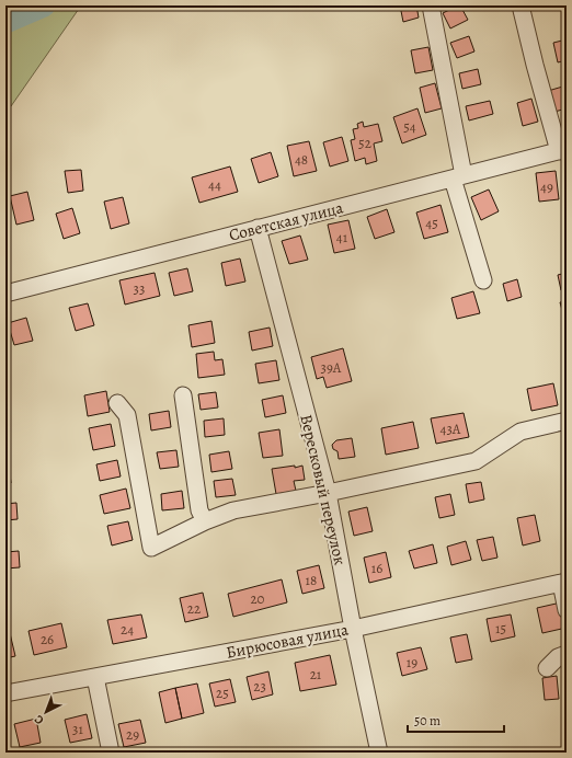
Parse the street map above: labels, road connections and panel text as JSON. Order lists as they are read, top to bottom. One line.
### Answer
{"streets":{"street":["Советская улица","Вересковый переулок","Бирюсовая улица"]},"crossings":[["Советская улица","Вересковый переулок"],["Вересковый переулок","Бирюсовая улица"]],"house_numbers":["54","52","48","44","49","45","41","33","39А","43А","16","18","20","22","15","24","26","19","21","23","25","31","29"],"scale_bar":"50 m","north":"bottom left"}
